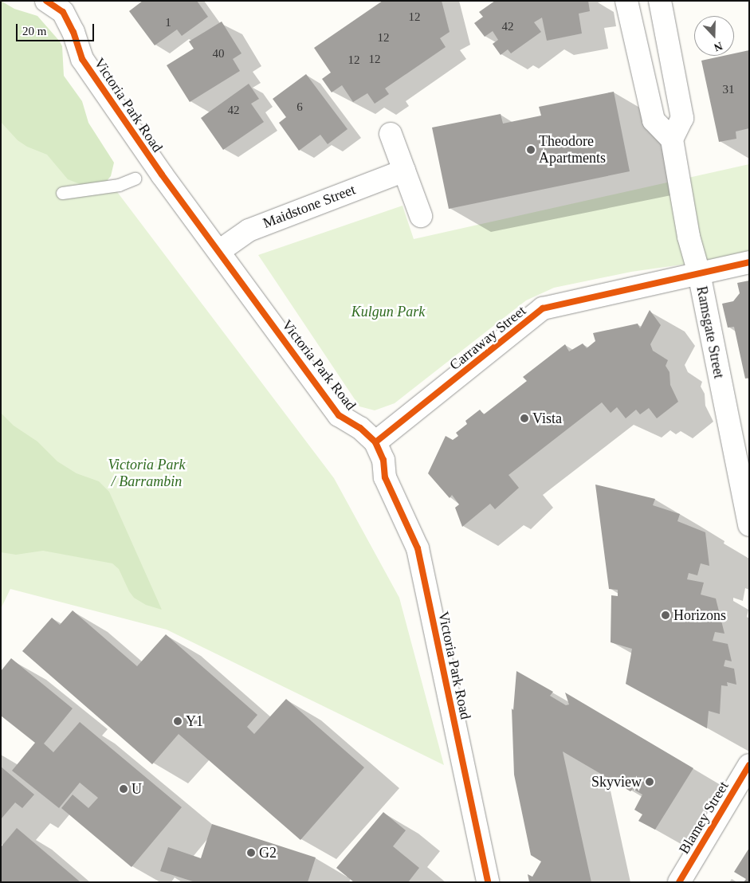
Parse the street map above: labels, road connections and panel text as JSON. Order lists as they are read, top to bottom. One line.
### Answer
{"streets":{"street":["Victoria Park Road","Maidstone Street","Ramsgate Street","Carraway Street","Blamey Street"]},"crossings":[["Victoria Park Road","Maidstone Street"],["Victoria Park Road","Carraway Street"],["Ramsgate Street","Carraway Street"]],"parks":["Kulgun Park","Victoria Park / Barrambin"],"places":["Theodore Apartments","Vista","Horizons","Y1","Skyview","U","G2"],"house_numbers":["12","1","42","12","40","12","12","31","6","42"],"scale_bar":"20 m","north":"bottom"}
